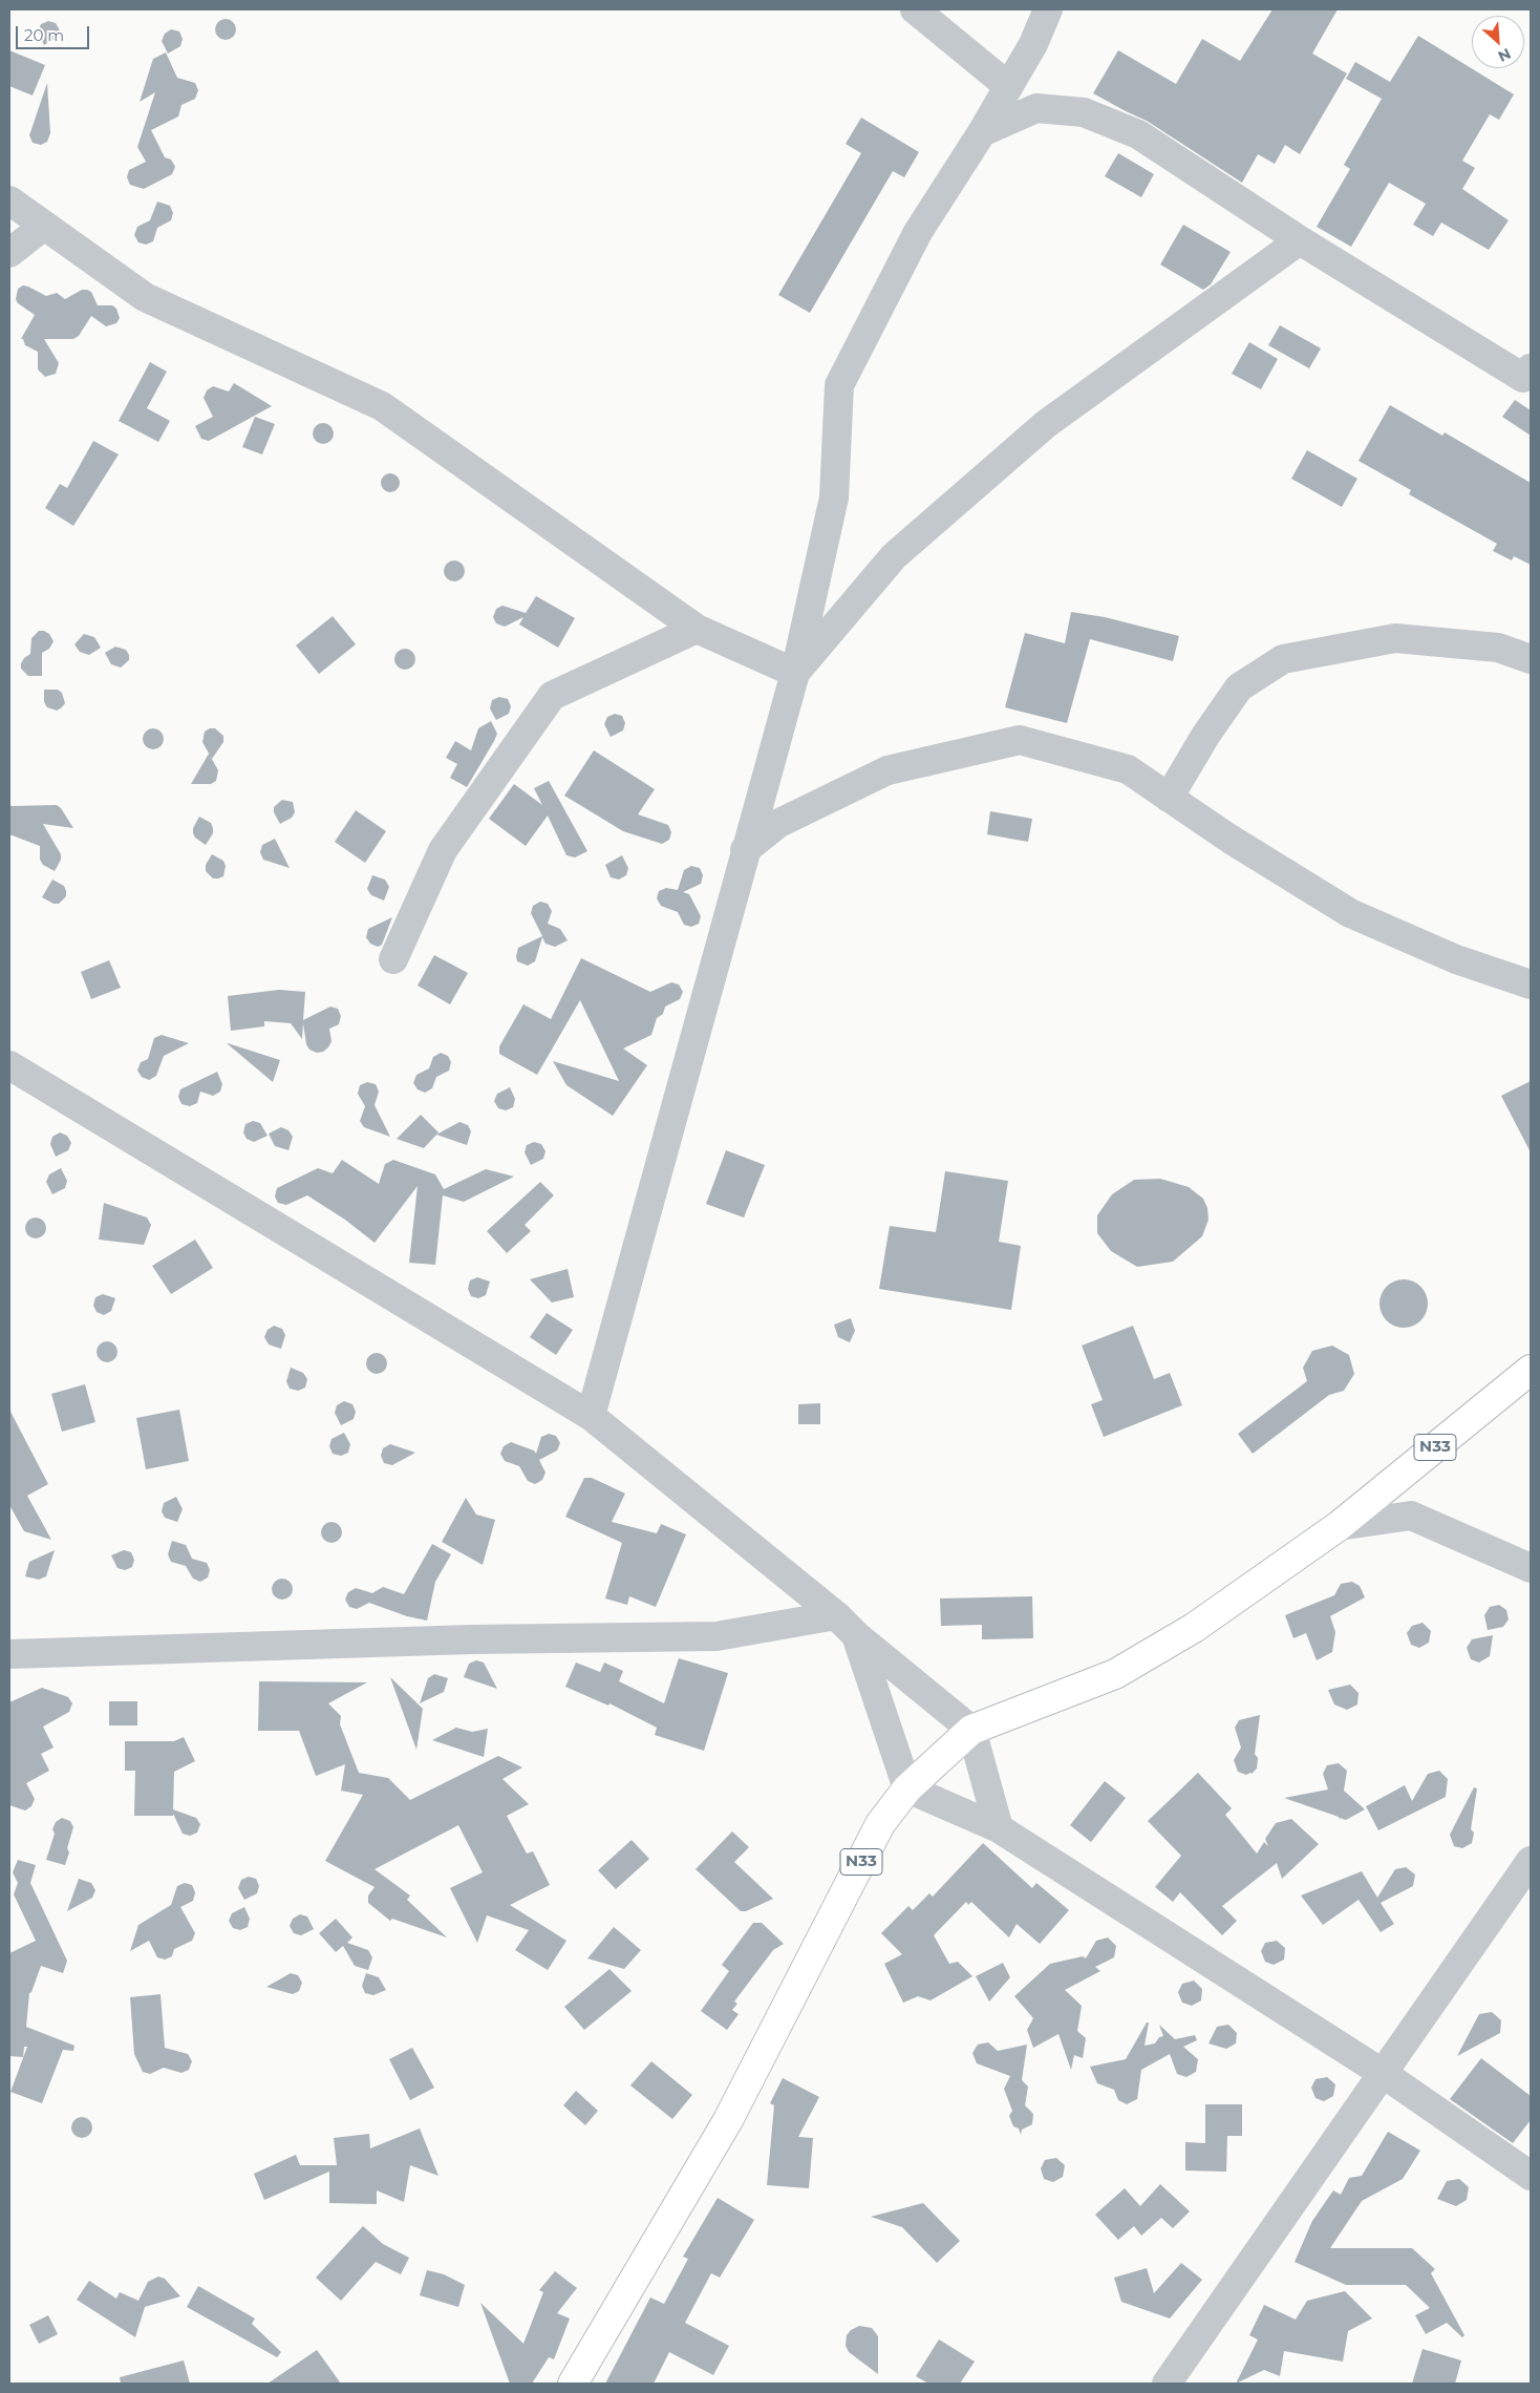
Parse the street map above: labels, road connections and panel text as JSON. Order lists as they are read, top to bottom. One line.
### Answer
{"streets":{"main road":["N33"]},"scale_bar":"20 m","north":"bottom right"}
